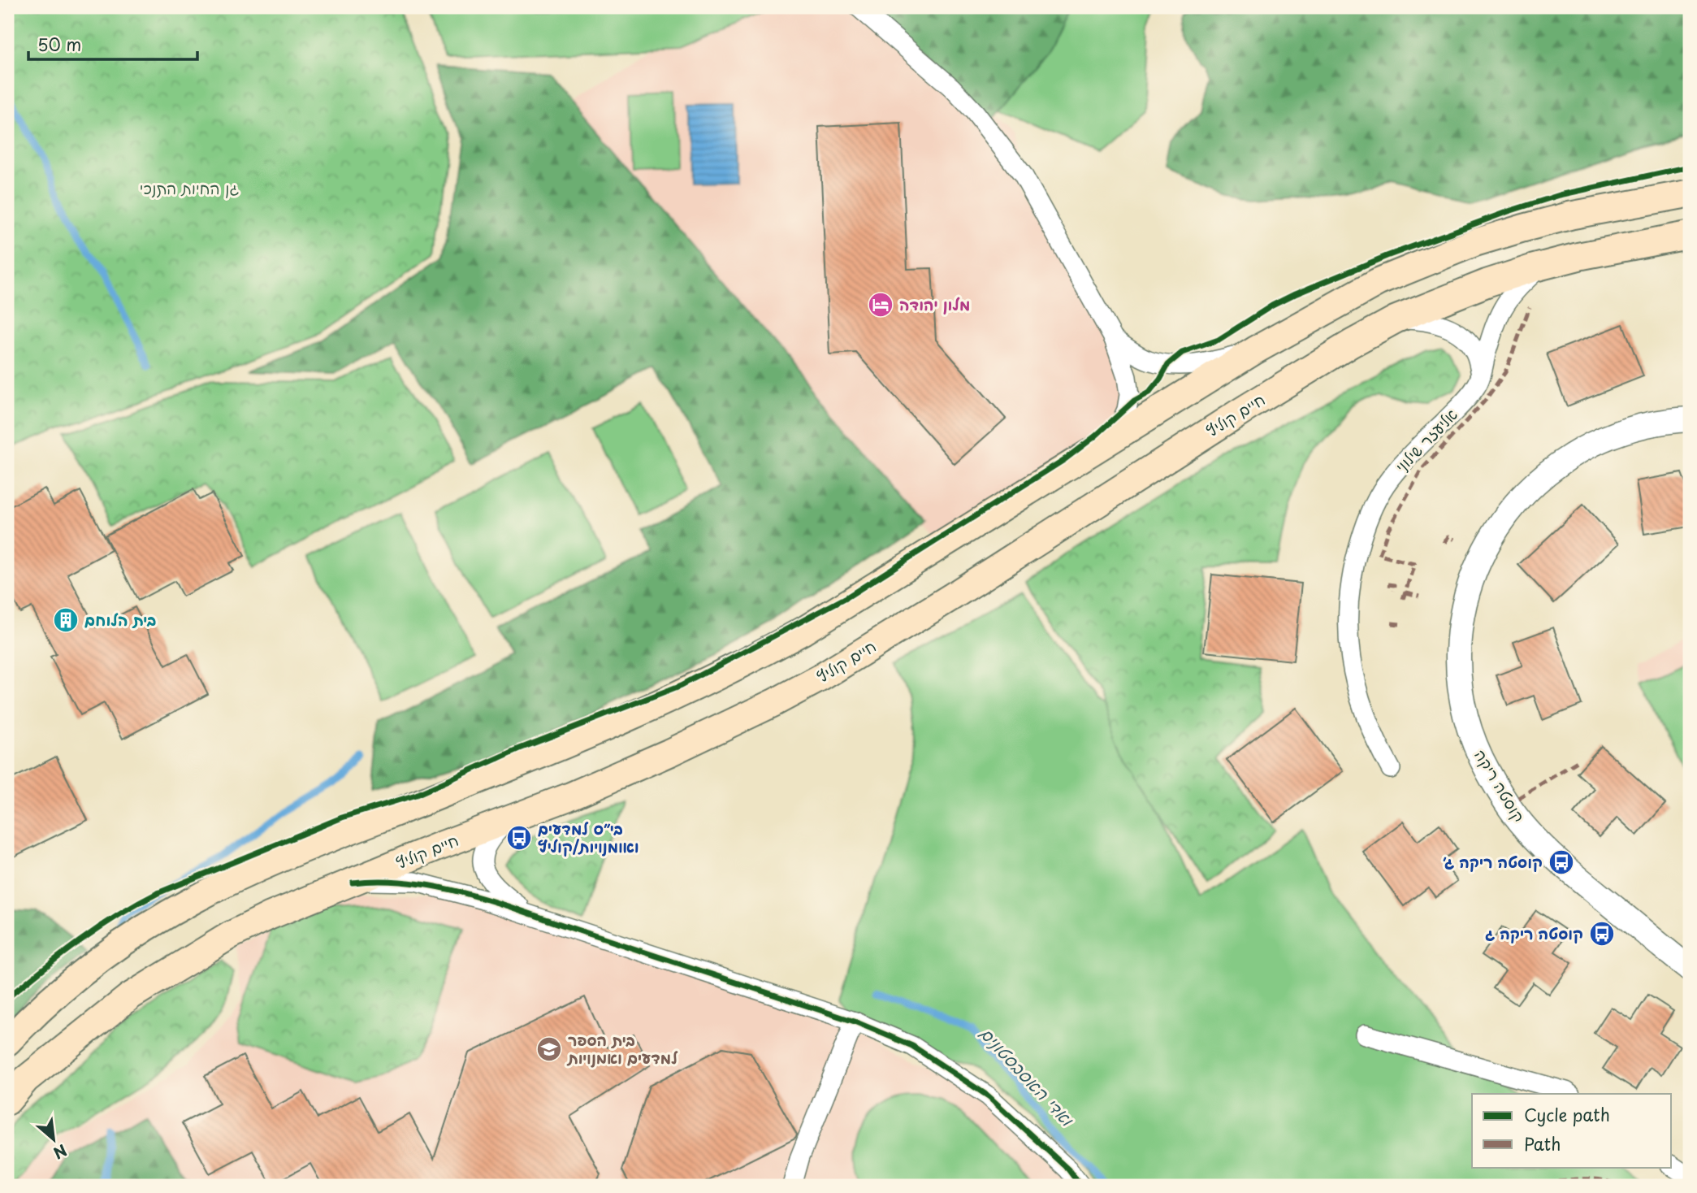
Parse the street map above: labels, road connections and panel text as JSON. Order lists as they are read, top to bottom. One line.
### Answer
{"streets":{"main road":["חיים קוליץ"],"street":["אליעזר שילוני","קוסטה ריקה"]},"crossings":[["חיים קוליץ","אליעזר שילוני"]],"water":["ואדי האסבסטונים"],"parks":["גן החיות התנכי"],"places":{"hotel":["מלון יהודה"],"building":["בית הלוחם"],"bus stop":["בי״ס למדעים ואומנויות/קוליץ","קוסטה ריקה ג׳","קוסטה ריקה ג"],"school or university":["בית הספר למדעים ואמנויות"]},"legend":["Cycle path","Path"],"scale_bar":"50 m","north":"bottom right"}
